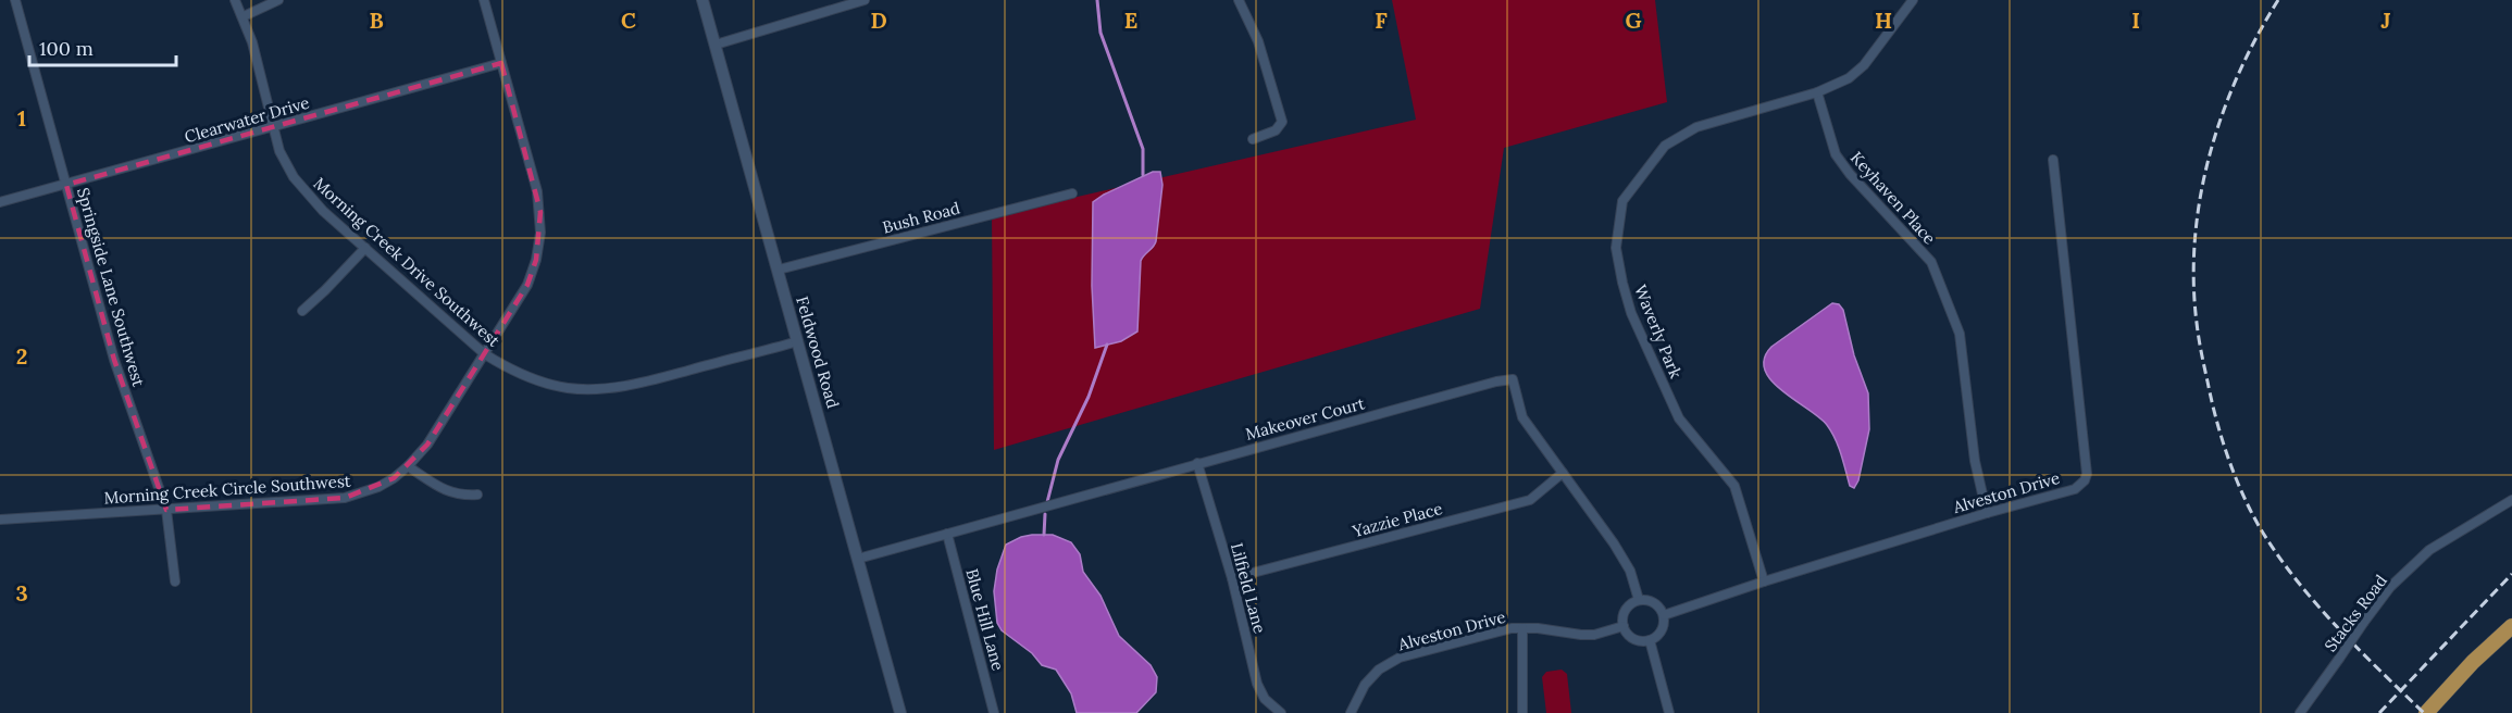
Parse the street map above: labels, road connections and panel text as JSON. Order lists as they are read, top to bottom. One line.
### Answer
{"streets":{"street":["Clearwater Drive","Keyhaven Place","Bush Road","Morning Creek Drive Southwest","Springside Lane Southwest","Waverly Park","Feldwood Road","Makeover Court","Morning Creek Circle Southwest","Alveston Drive","Yazzie Place","Lilfield Lane","Stacks Road","Blue Hill Lane"]},"crossings":[["Clearwater Drive","Morning Creek Drive Southwest"],["Clearwater Drive","Springside Lane Southwest"],["Clearwater Drive","Morning Creek Circle Southwest"],["Keyhaven Place","Waverly Park"],["Keyhaven Place","Alveston Drive"],["Bush Road","Feldwood Road"],["Morning Creek Drive Southwest","Feldwood Road"],["Morning Creek Drive Southwest","Morning Creek Circle Southwest"],["Springside Lane Southwest","Morning Creek Circle Southwest"],["Waverly Park","Alveston Drive"],["Feldwood Road","Makeover Court"],["Makeover Court","Alveston Drive"],["Makeover Court","Yazzie Place"],["Makeover Court","Lilfield Lane"],["Makeover Court","Blue Hill Lane"],["Yazzie Place","Lilfield Lane"]],"scale_bar":"100 m","grid":{"columns":["B","C","D","E","F","G","H","I","J"],"rows":["1","2","3"]}}
